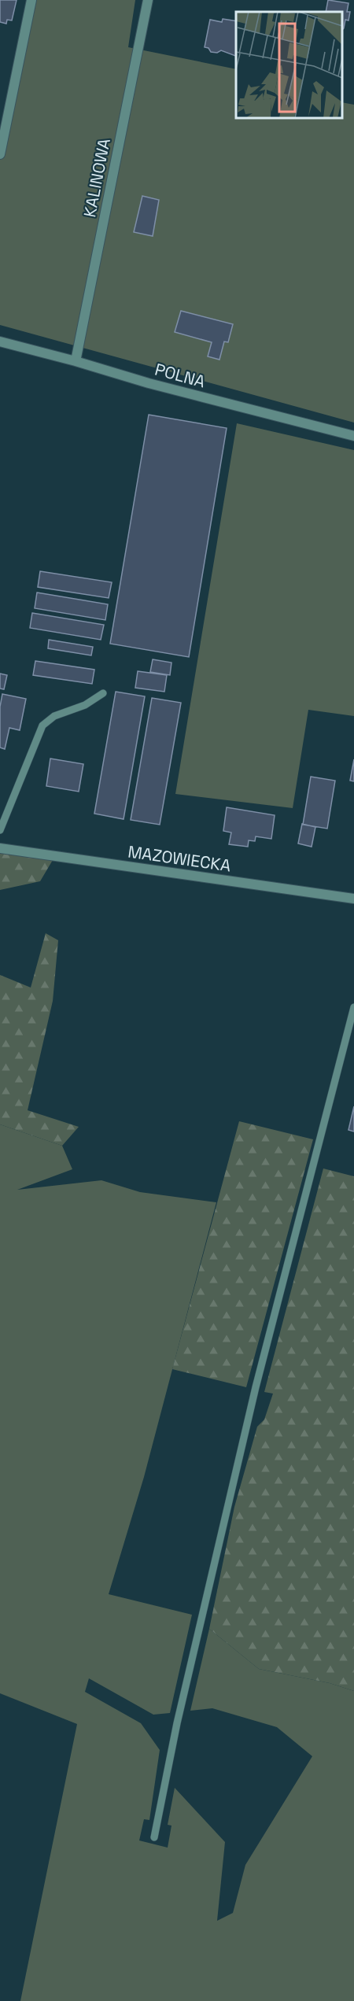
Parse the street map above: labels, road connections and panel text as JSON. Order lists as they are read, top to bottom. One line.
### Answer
{"streets":{"street":["KALINOWA","POLNA","MAZOWIECKA"]},"crossings":[["KALINOWA","POLNA"]]}
